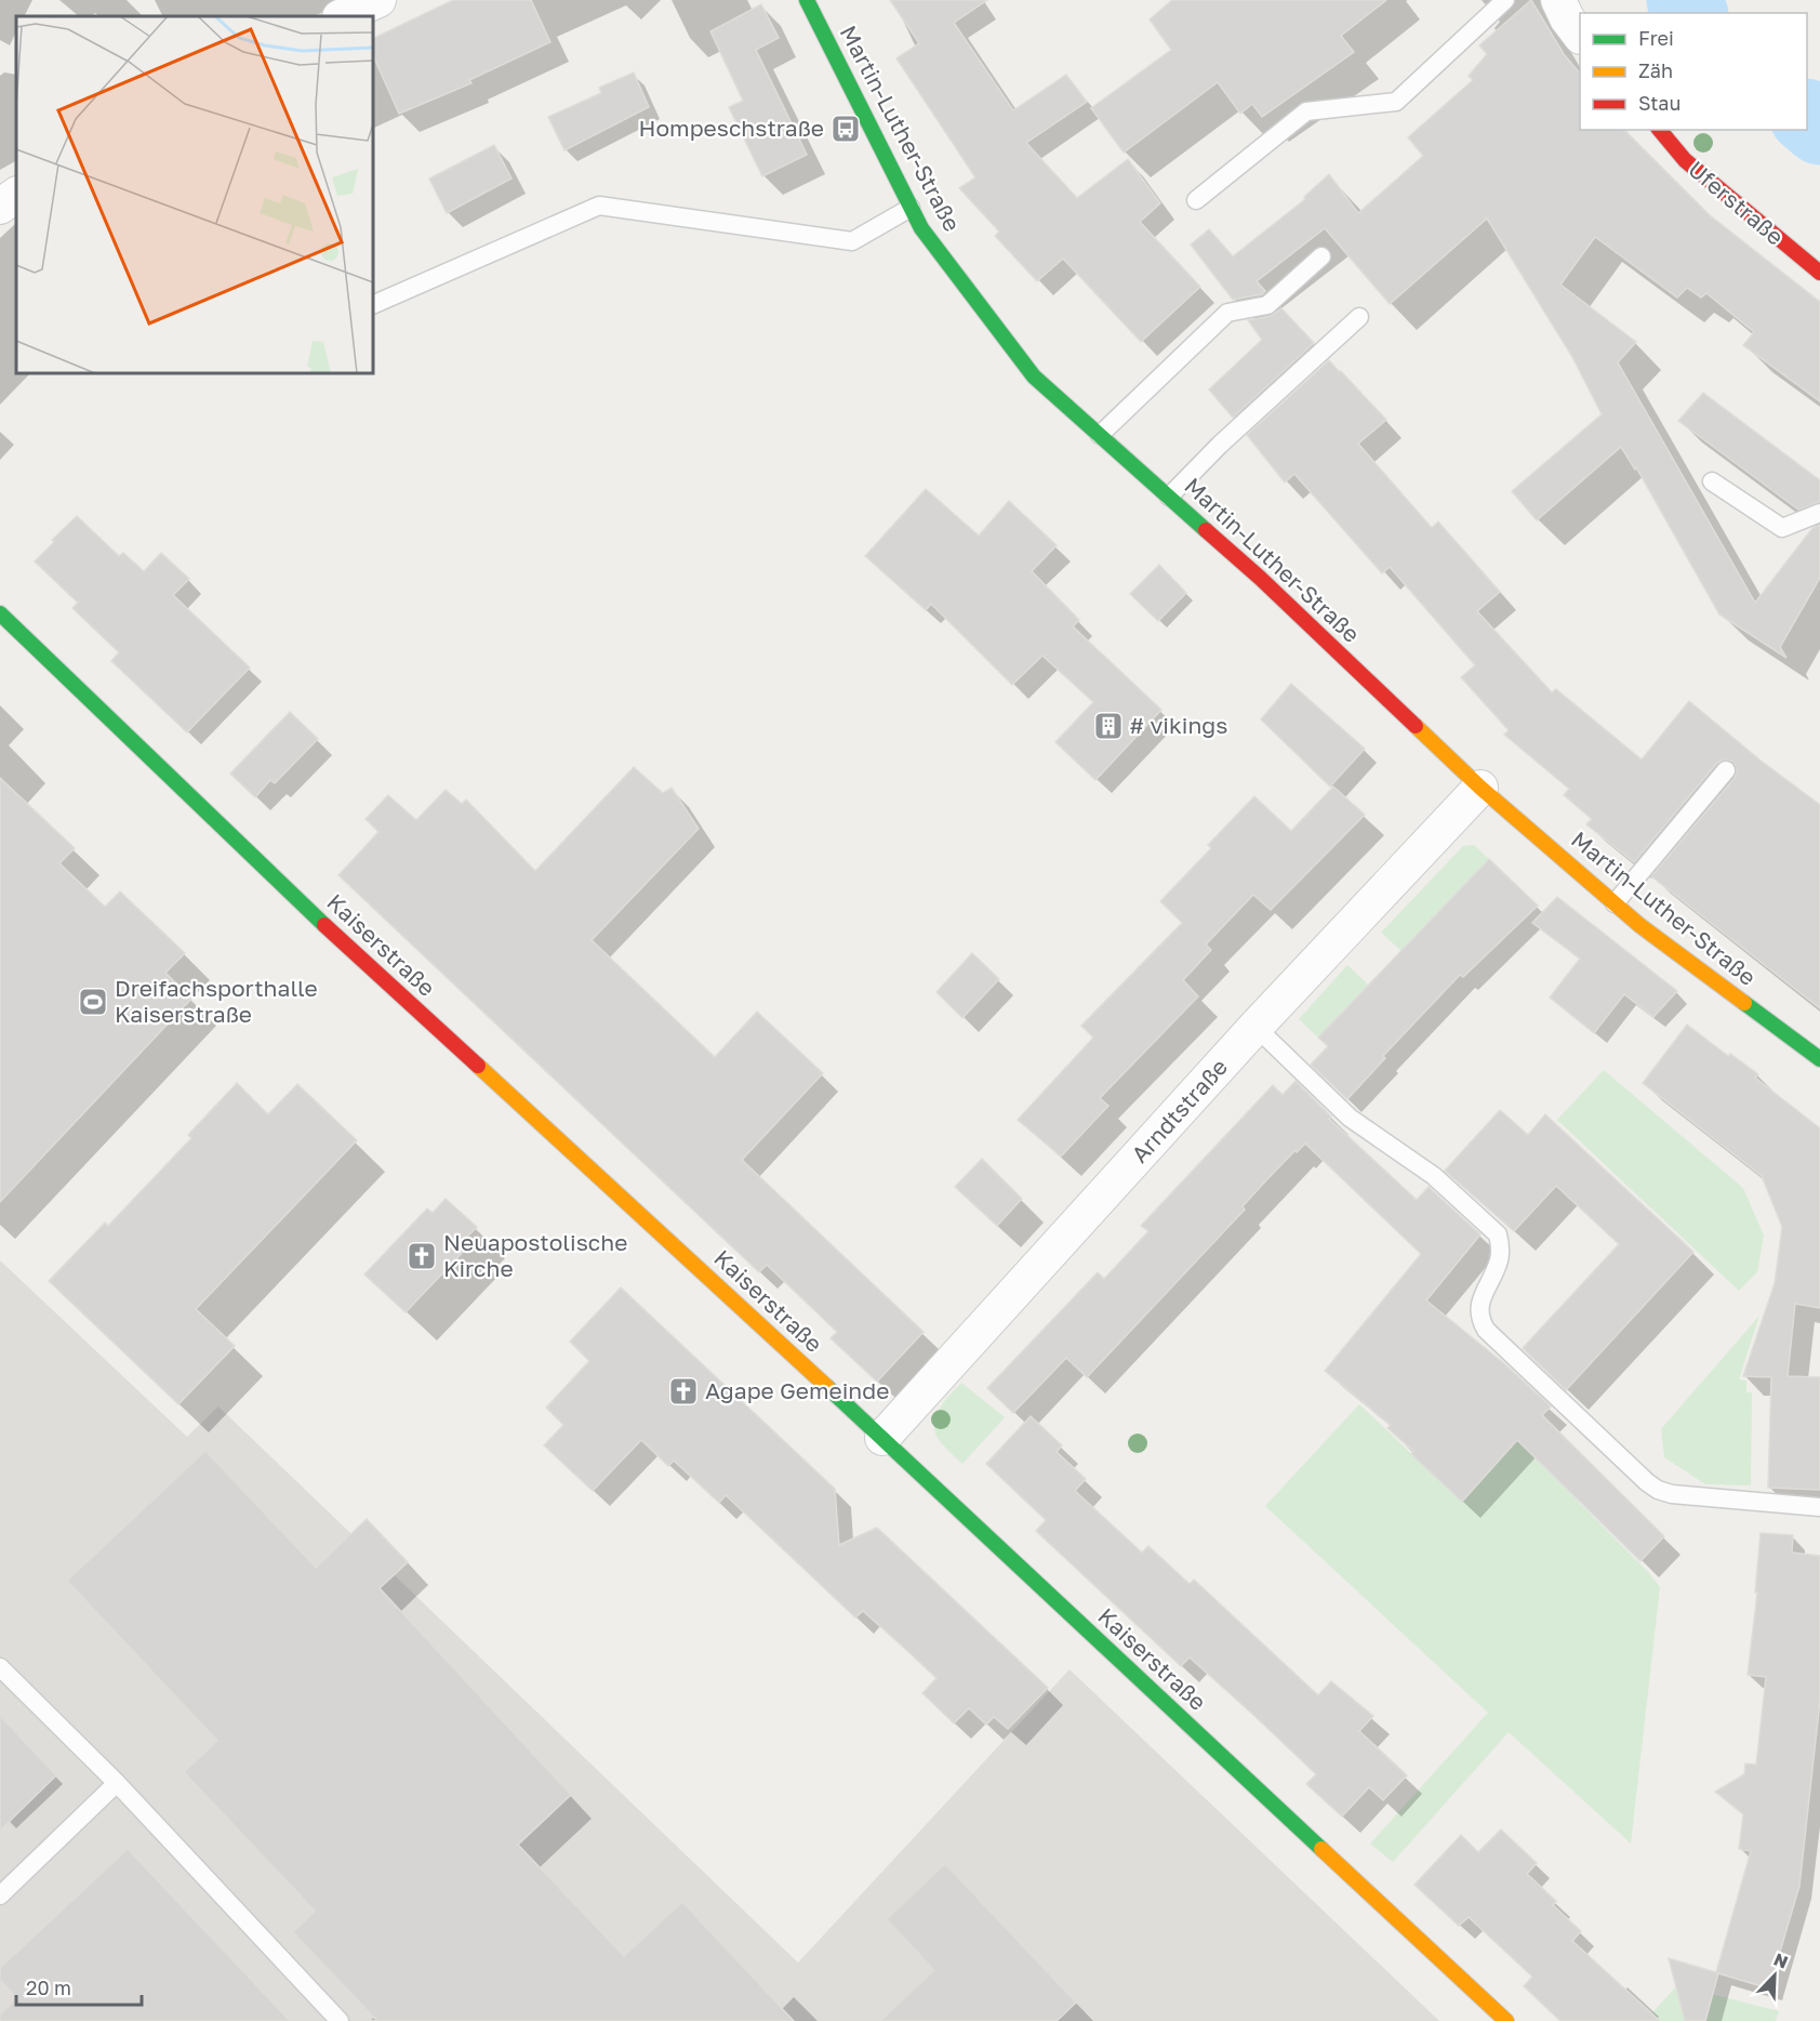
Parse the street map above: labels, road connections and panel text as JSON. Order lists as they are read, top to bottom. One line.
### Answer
{"streets":{"street":["Martin-Luther-Straße","Uferstraße","Kaiserstraße","Arndtstraße"]},"crossings":[["Martin-Luther-Straße","Arndtstraße"],["Kaiserstraße","Arndtstraße"]],"places":{"bus stop":["Hompeschstraße"],"building":["# vikings"],"sports":["Dreifachsporthalle Kaiserstraße"],"church":["Neuapostolische Kirche","Agape Gemeinde"]},"legend":["Frei","Zäh","Stau"],"scale_bar":"20 m","north":"top right"}
